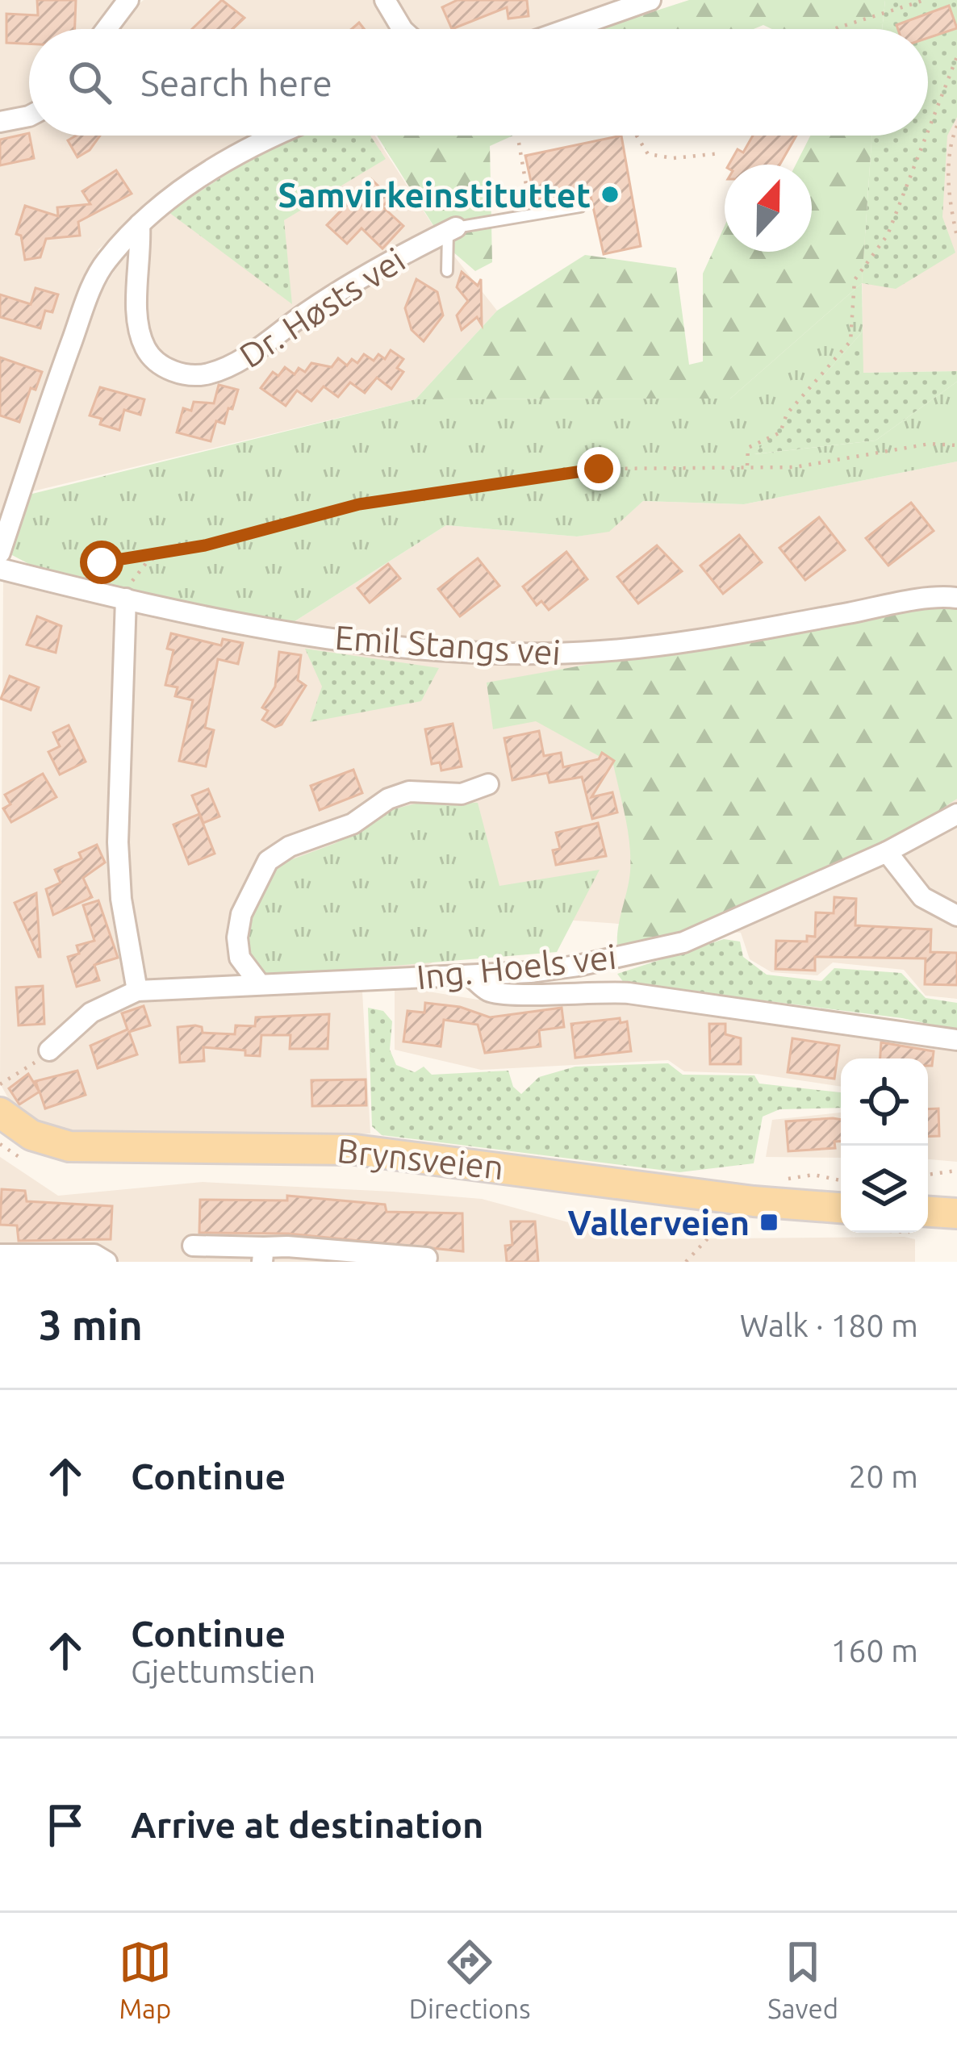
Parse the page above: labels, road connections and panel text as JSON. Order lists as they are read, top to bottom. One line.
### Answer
{"streets":{"main road":["Brynsveien"],"street":["Dr. Høsts vei","Emil Stangs vei","Ing. Hoels vei"]},"places":{"other":["Samvirkeinstituttet"],"transit":["Vallerveien"]},"north":"top","page":{"search":"Search here","heading":["3 min","Walk · 180 m"],"list":[["Continue","20 m"],["Continue","Gjettumstien","160 m"],"Arrive at destination"],"nav":["Map","Directions","Saved"]}}
